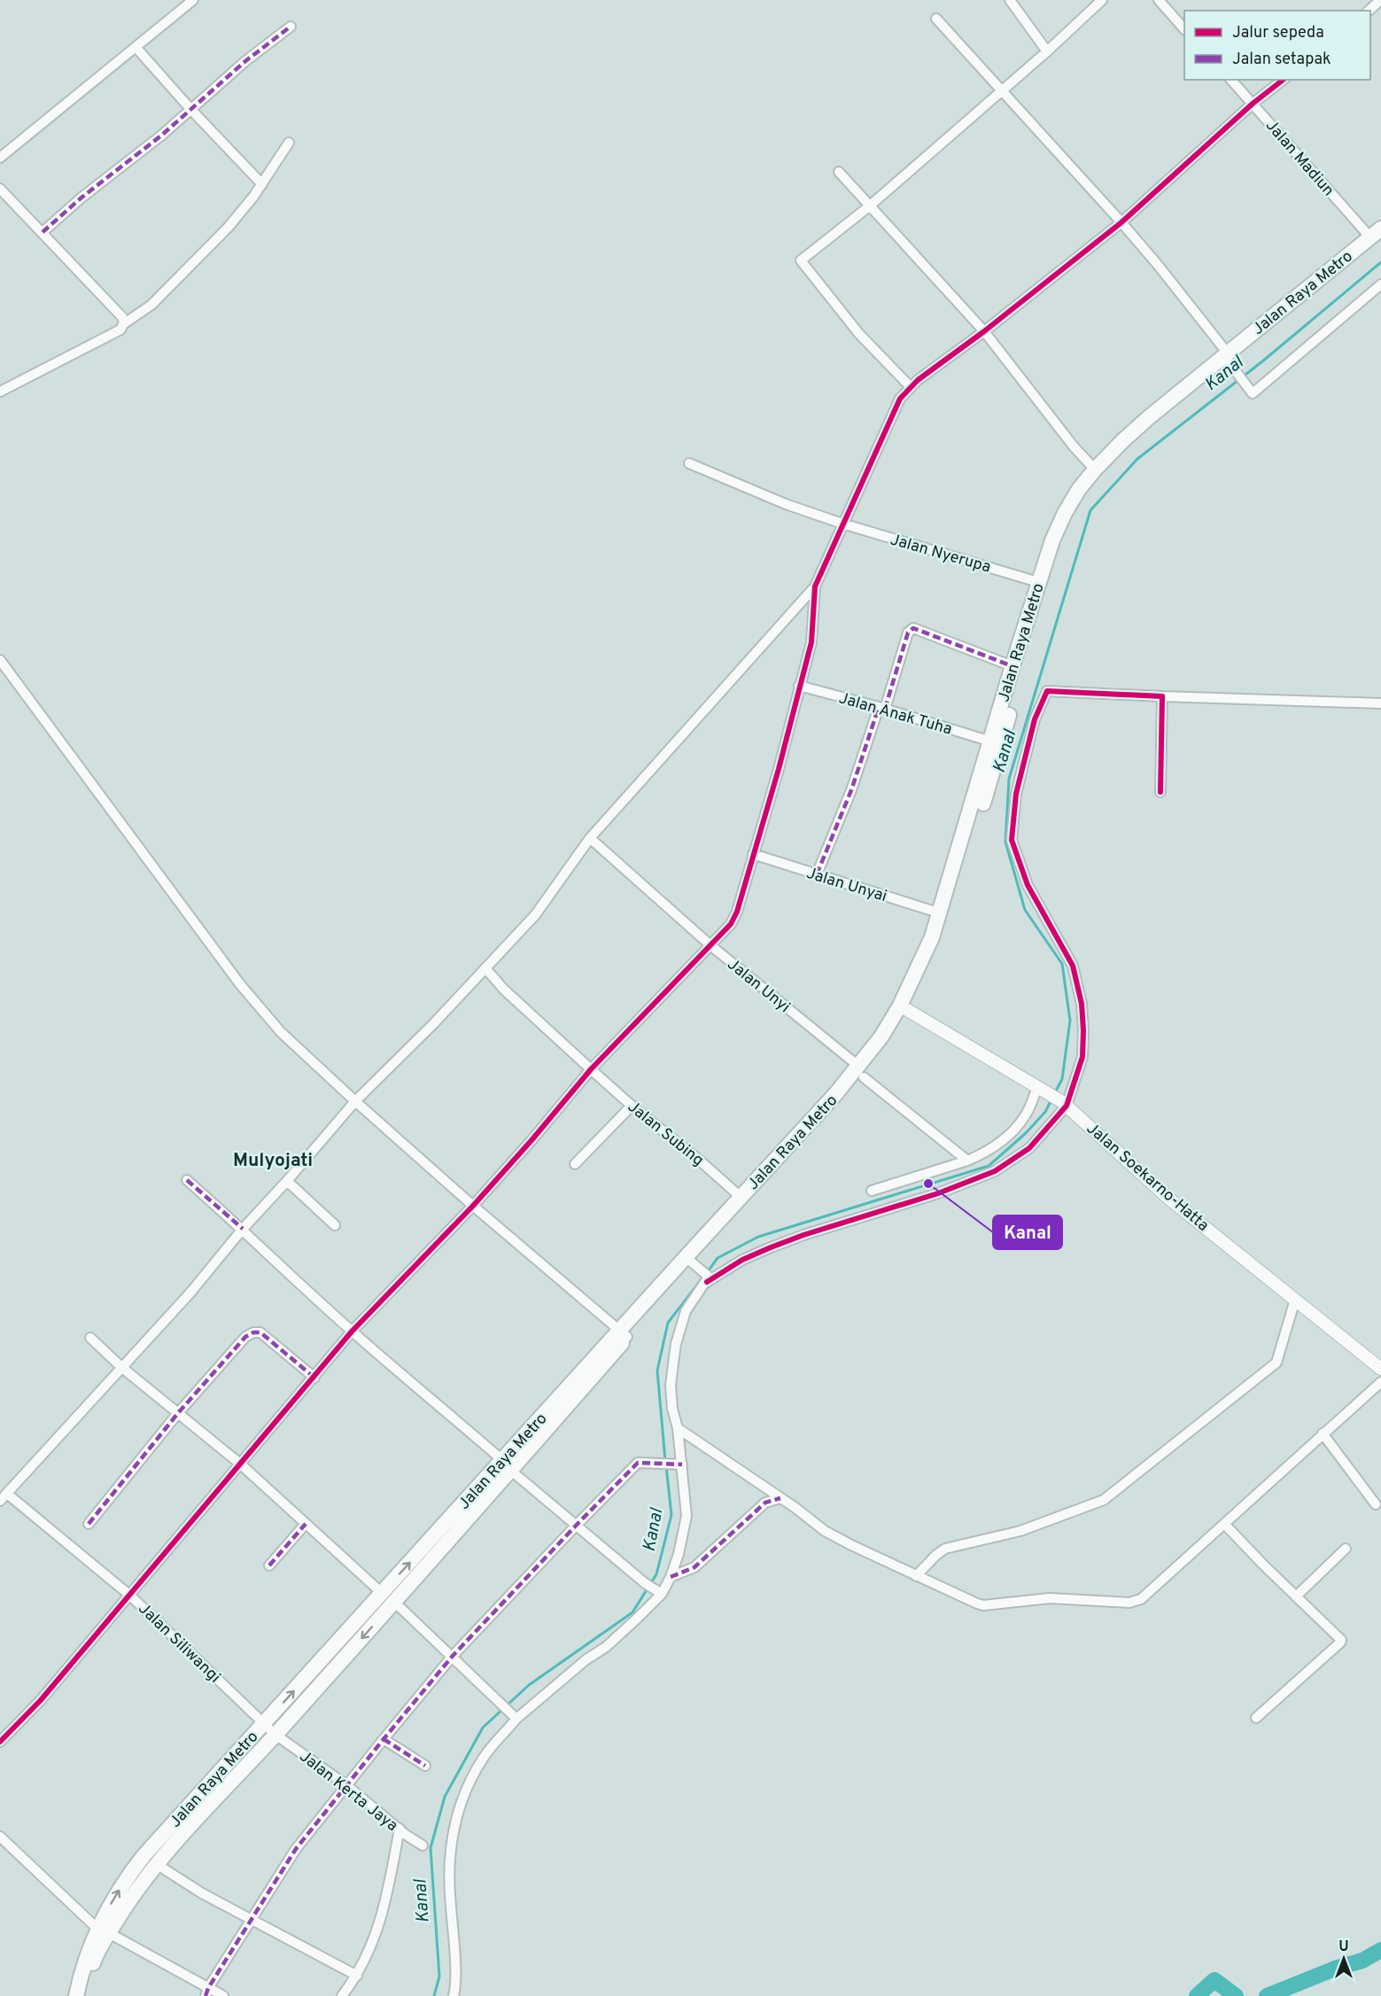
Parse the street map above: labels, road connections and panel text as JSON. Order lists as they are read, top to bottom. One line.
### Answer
{"streets":{"highway":["Jalan Raya Metro"],"main road":["Jalan Soekarno-Hatta"],"street":["Jalan Madiun","Jalan Nyerupa","Jalan Anak Tuha","Jalan Unyai","Jalan Unyi","Jalan Subing","Jalan Siliwangi","Jalan Kerta Jaya"]},"crossings":[["Jalan Raya Metro","Jalan Nyerupa"],["Jalan Raya Metro","Jalan Anak Tuha"],["Jalan Raya Metro","Jalan Unyai"],["Jalan Raya Metro","Jalan Unyi"],["Jalan Raya Metro","Jalan Subing"],["Jalan Raya Metro","Jalan Soekarno-Hatta"],["Jalan Raya Metro","Jalan Siliwangi"],["Jalan Siliwangi","Jalan Kerta Jaya"]],"districts":["Mulyojati"],"water":["Kanal"],"places":["Kanal"],"legend":["Jalur sepeda","Jalan setapak"],"north":"top"}
